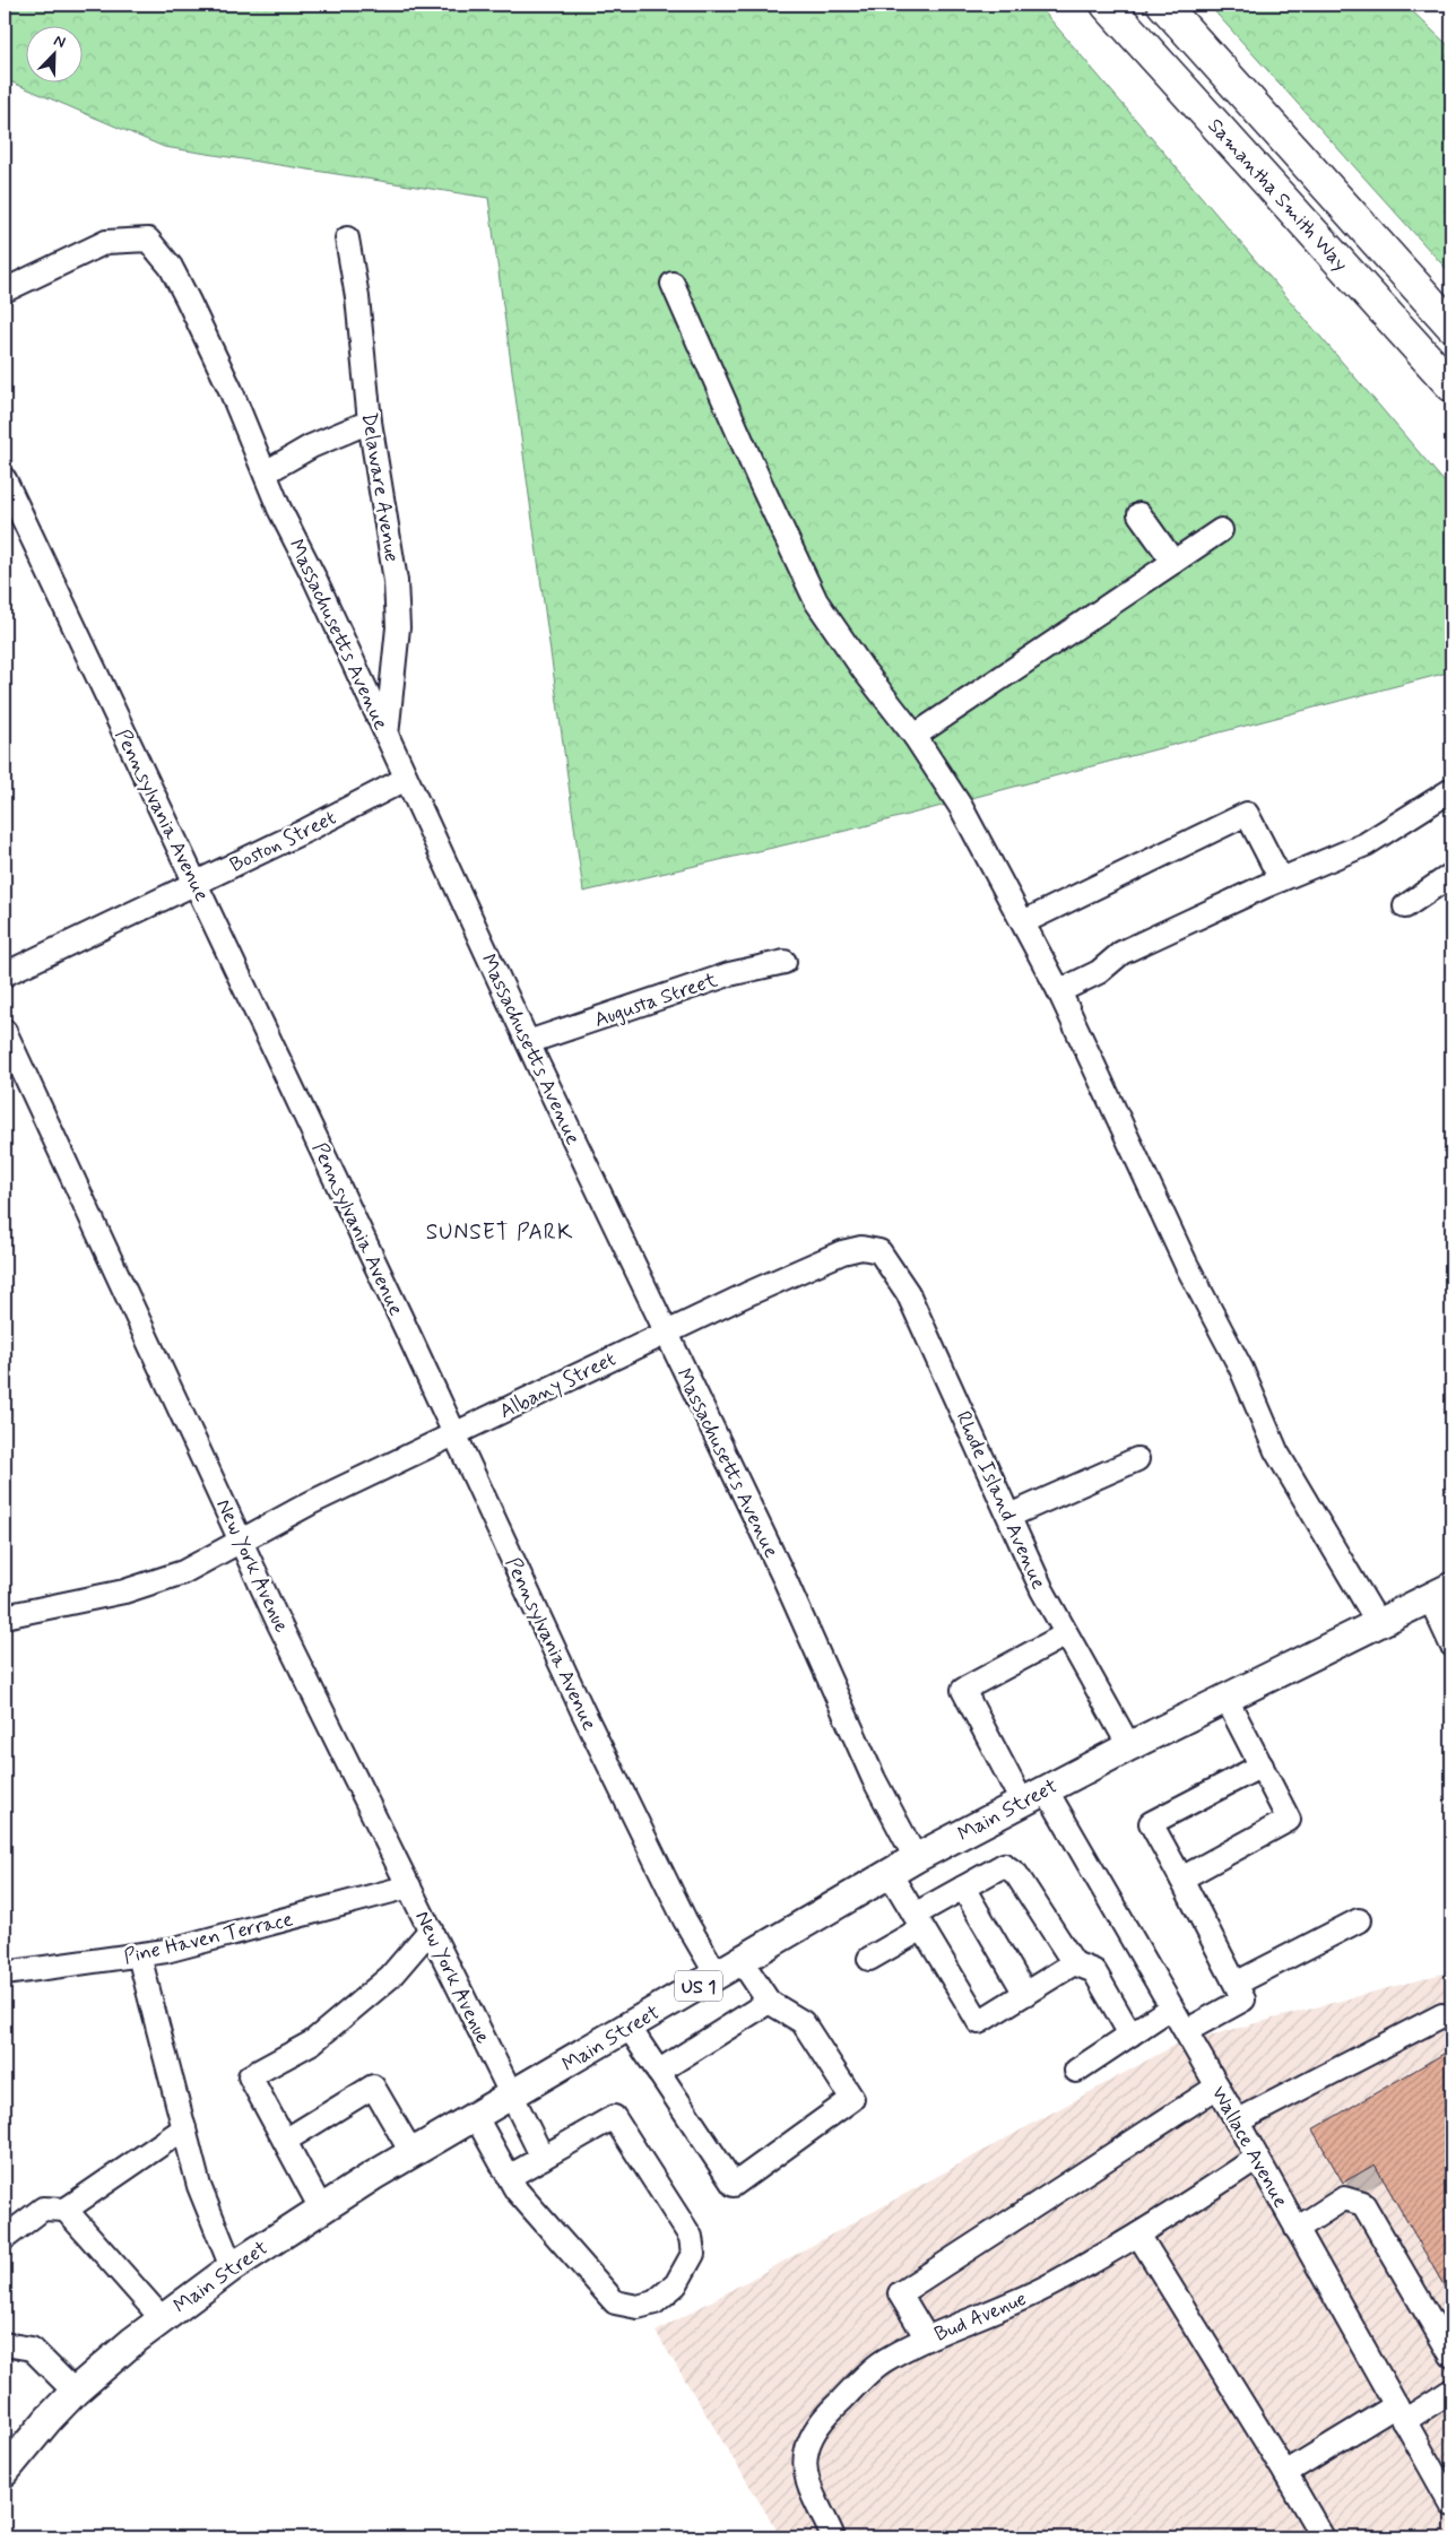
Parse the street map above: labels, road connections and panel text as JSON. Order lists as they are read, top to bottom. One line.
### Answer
{"streets":{"highway":["Samantha Smith Way"],"main road":["Main Street","US 1"],"street":["Delaware Avenue","Massachusetts Avenue","Pennsylvania Avenue","Boston Street","Augusta Street","Albany Street","Rhode Island Avenue","New York Avenue","Pine Haven Terrace","Wallace Avenue","Bud Avenue"]},"crossings":[["Delaware Avenue","Massachusetts Avenue"],["Massachusetts Avenue","Boston Street"],["Massachusetts Avenue","Augusta Street"],["Massachusetts Avenue","Albany Street"],["Massachusetts Avenue","Main Street"],["Pennsylvania Avenue","Boston Street"],["Pennsylvania Avenue","Albany Street"],["Pennsylvania Avenue","Main Street"],["Albany Street","Rhode Island Avenue"],["Albany Street","New York Avenue"],["Rhode Island Avenue","Main Street"],["Rhode Island Avenue","Wallace Avenue"],["New York Avenue","Main Street"],["New York Avenue","Pine Haven Terrace"],["Main Street","Wallace Avenue"],["Wallace Avenue","Bud Avenue"]],"districts":["SUNSET PARK"],"north":"top right"}
